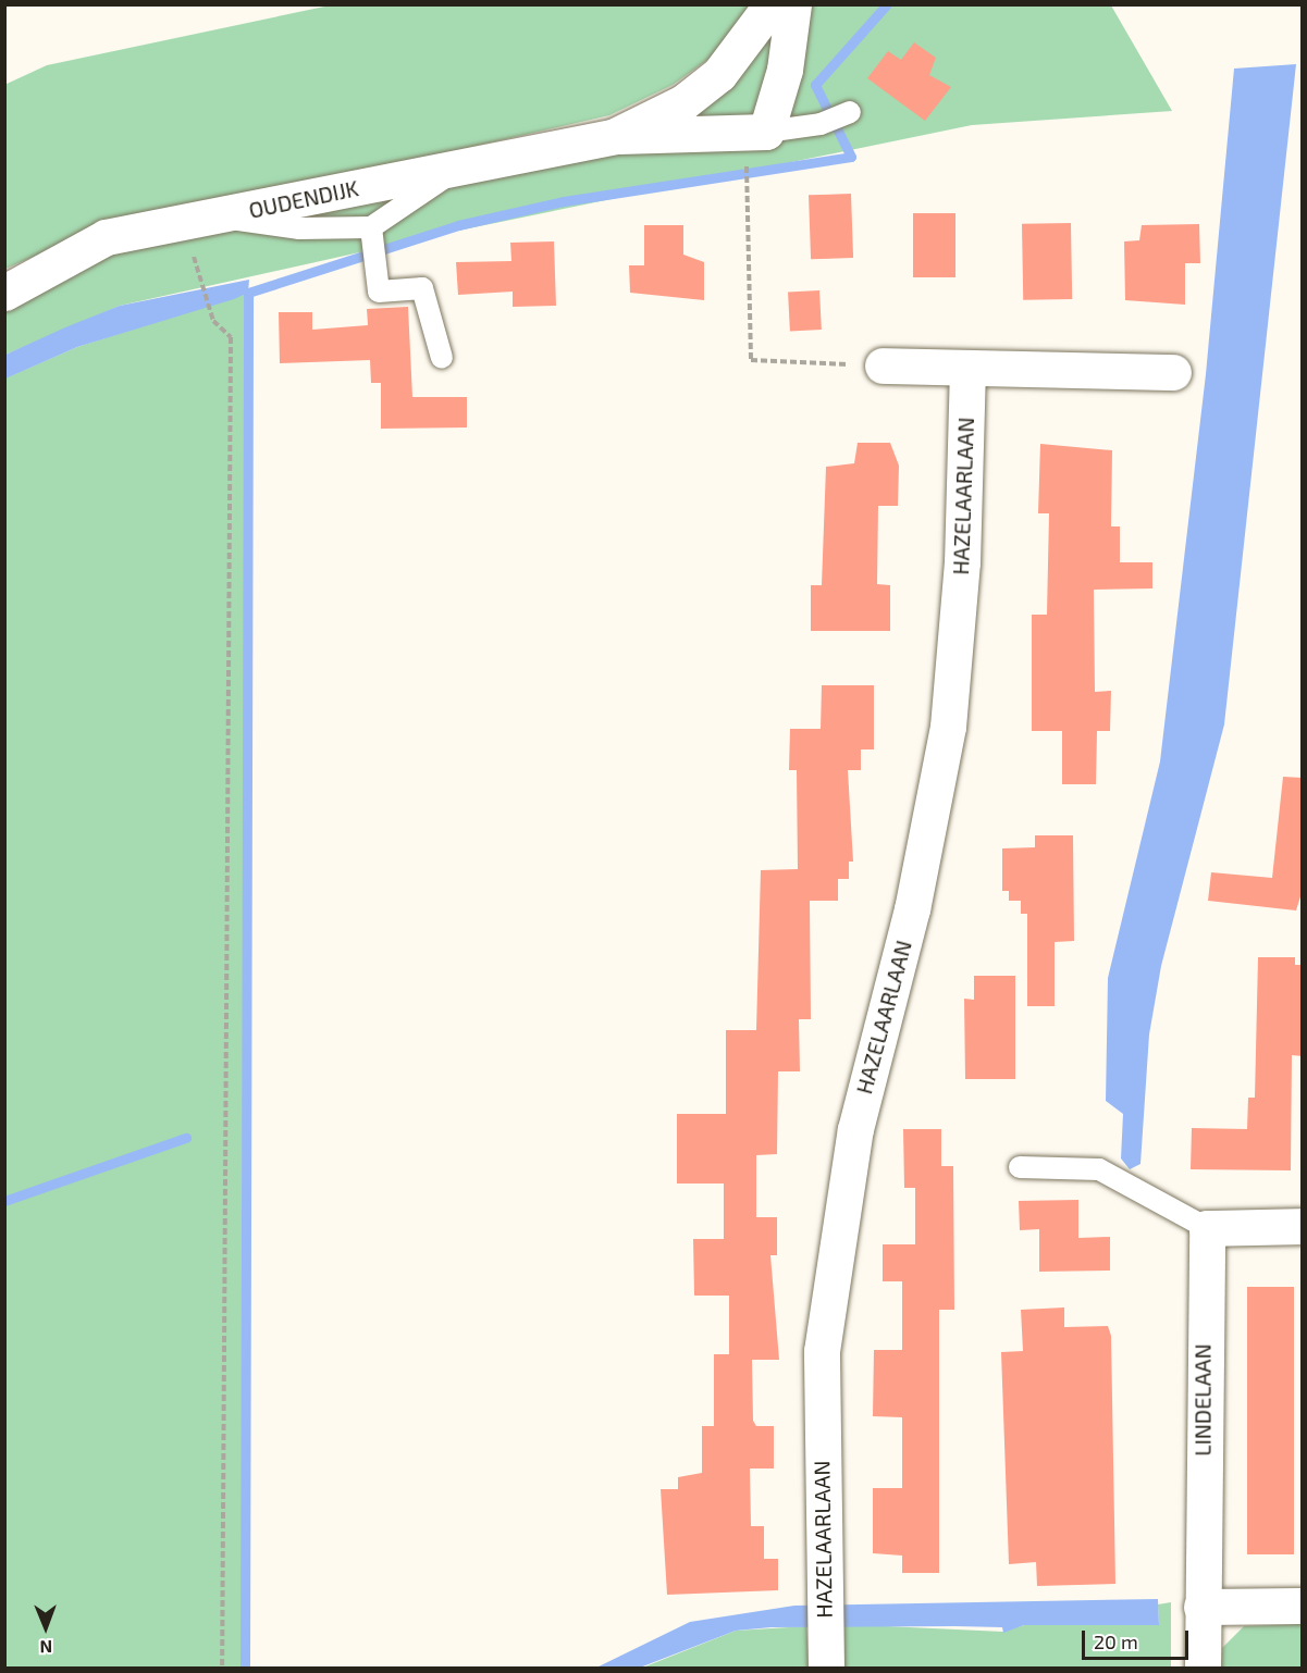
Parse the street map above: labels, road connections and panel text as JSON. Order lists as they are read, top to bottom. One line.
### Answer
{"streets":{"street":["OUDENDIJK","HAZELAARLAAN","LINDELAAN"]},"scale_bar":"20 m","north":"bottom"}
